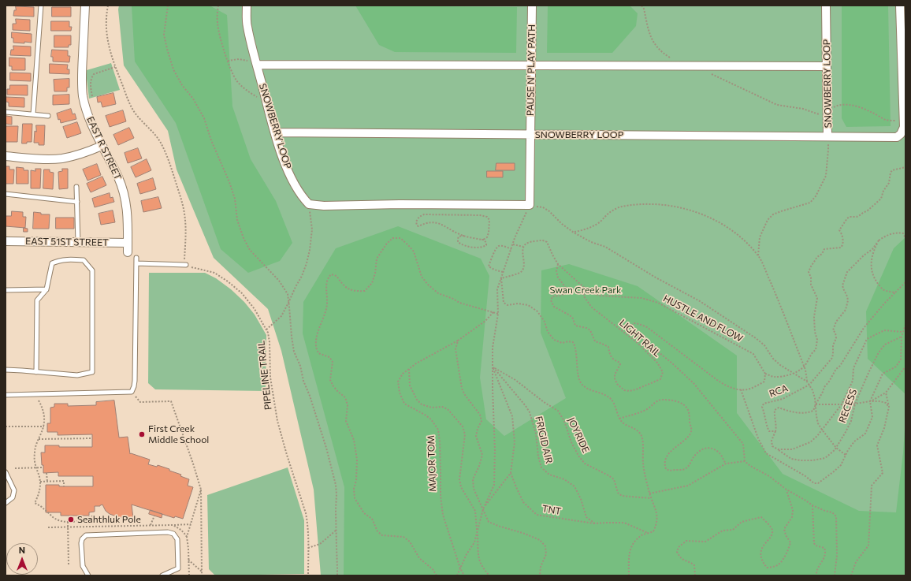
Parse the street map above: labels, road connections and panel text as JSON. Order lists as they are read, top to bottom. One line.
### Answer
{"streets":{"street":["PAUSE N' PLAY PATH","SNOWBERRY LOOP","EAST R STREET","EAST 51ST STREET"],"path":["HUSTLE AND FLOW","LIGHT RAIL","PIPELINE TRAIL","RCA","RECESS","JOYRIDE","FRIGID AIR","MAJOR TOM","TNT"]},"crossings":[["PAUSE N' PLAY PATH","SNOWBERRY LOOP"],["EAST R STREET","EAST 51ST STREET"],["HUSTLE AND FLOW","LIGHT RAIL"],["JOYRIDE","FRIGID AIR"],["FRIGID AIR","TNT"]],"parks":["Swan Creek Park"],"places":["First Creek Middle School","Seahthluk Pole"],"north":"top"}
